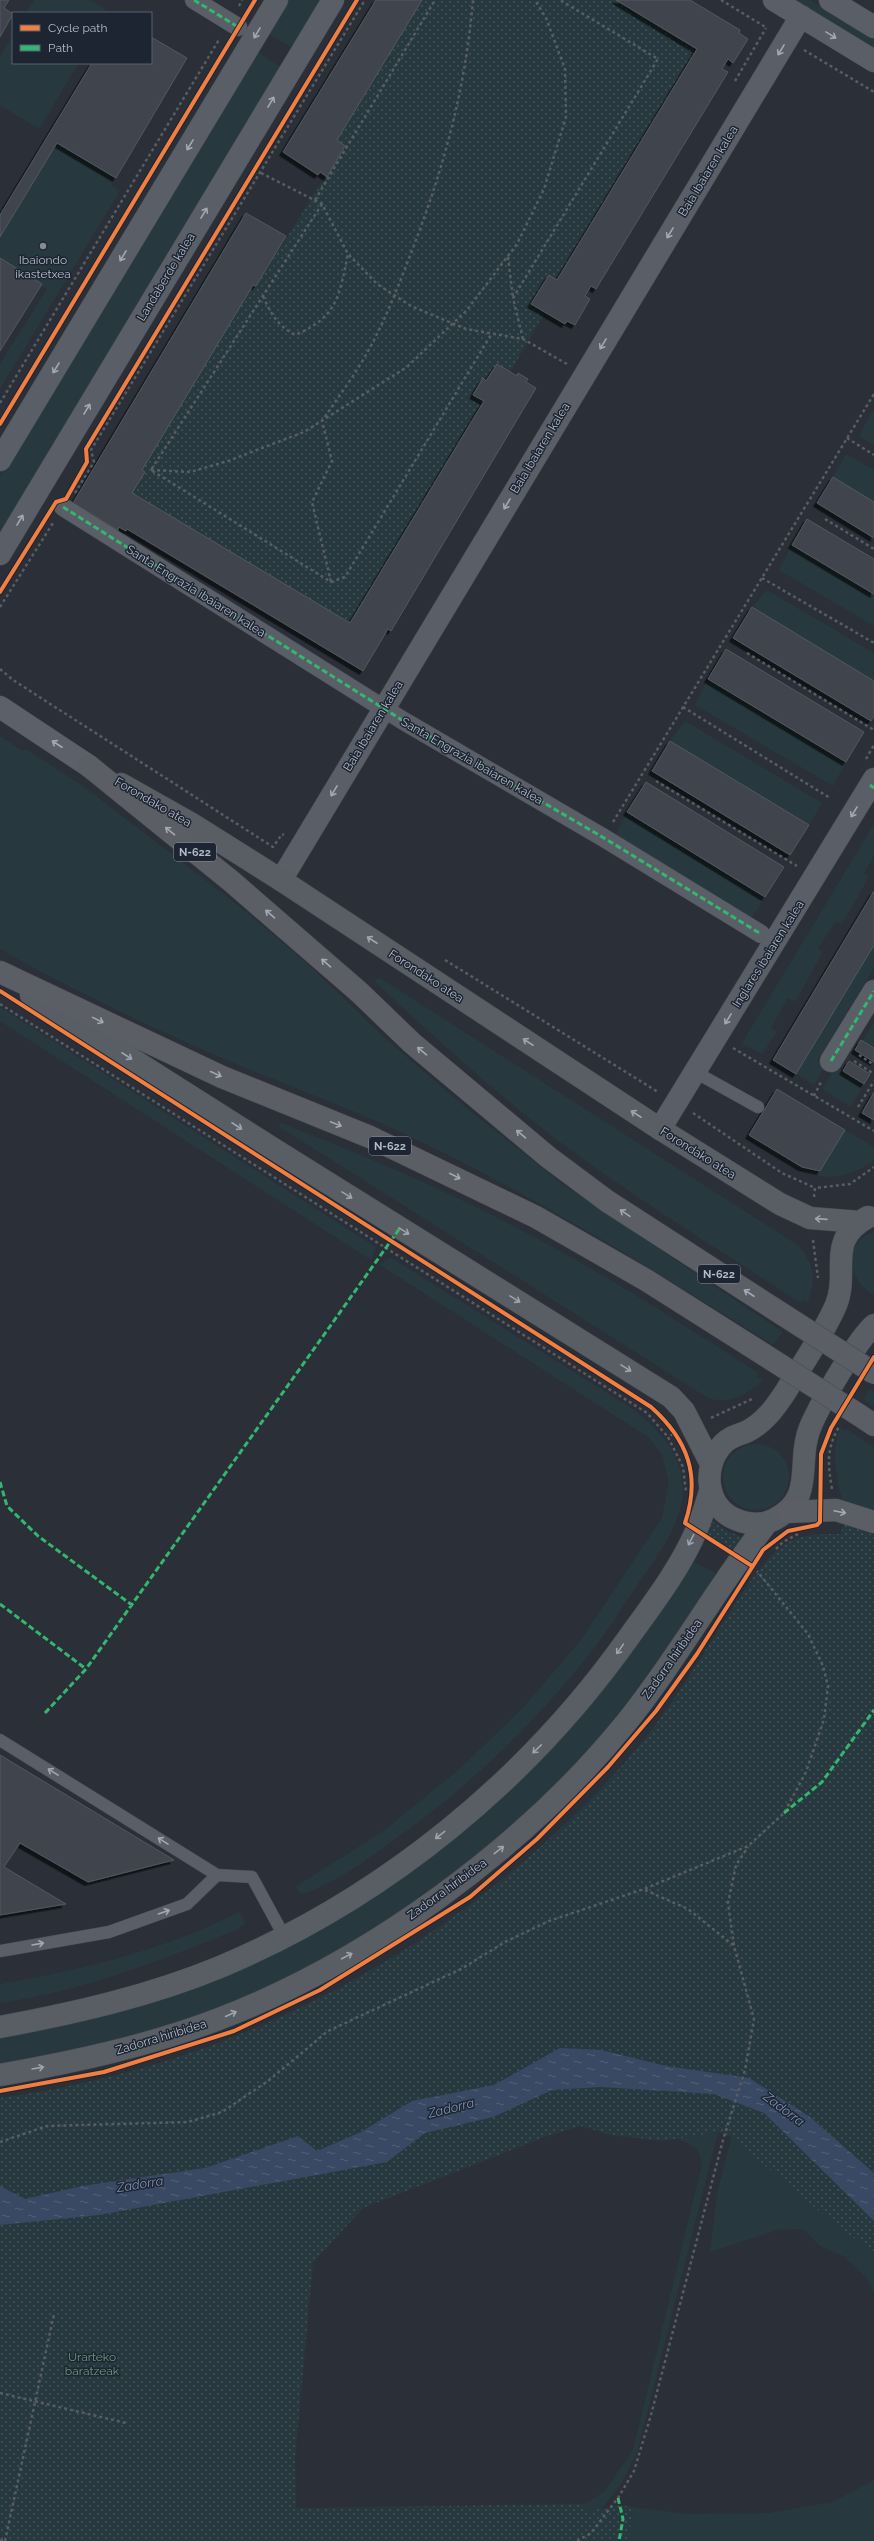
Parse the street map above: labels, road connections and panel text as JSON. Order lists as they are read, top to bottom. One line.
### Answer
{"streets":{"highway":["N-622"],"main road":["Forondako atea","Zadorra hiribidea"],"street":["Baia ibaiaren kalea","Landaberde kalea","Santa Engrazia ibaiaren kalea","Inglares ibaiaren kalea"]},"crossings":[["Baia ibaiaren kalea","Santa Engrazia ibaiaren kalea"],["Baia ibaiaren kalea","Forondako atea"],["Forondako atea","N-622"],["Forondako atea","Inglares ibaiaren kalea"]],"one_way":["Baia ibaiaren kalea","Forondako atea","Inglares ibaiaren kalea"],"water":["Zadorra"],"parks":["Urarteko baratzeak"],"places":["Ibaiondo ikastetxea"],"legend":["Cycle path","Path"]}
